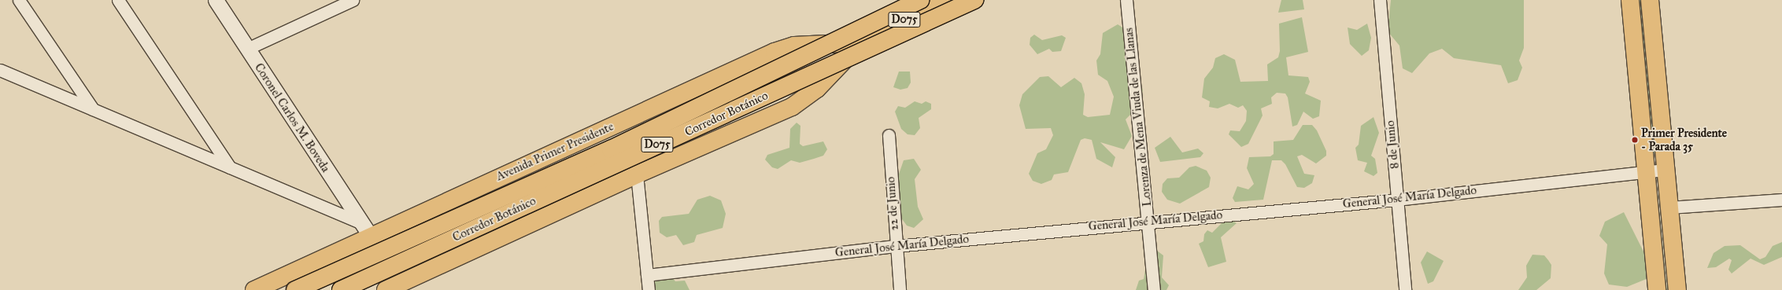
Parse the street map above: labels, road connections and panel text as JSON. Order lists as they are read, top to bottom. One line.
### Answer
{"streets":{"highway":["D075","Corredor Botánico","Avenida Primer Presidente"],"street":["Lorenza de Mena Viuda de las Llanas","Coronel Carlos M. Boveda","8 de Junio","General José María Delgado","22 de Junio"]},"crossings":[["Lorenza de Mena Viuda de las Llanas","General José María Delgado"],["Coronel Carlos M. Boveda","Avenida Primer Presidente"],["8 de Junio","General José María Delgado"],["General José María Delgado","22 de Junio"]],"places":["Primer Presidente - Parada 35"]}
